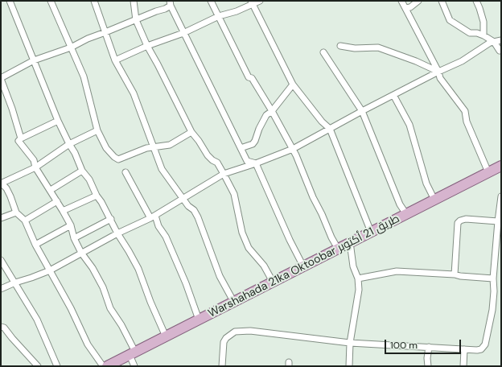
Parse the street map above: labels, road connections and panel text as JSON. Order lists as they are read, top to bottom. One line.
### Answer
{"streets":{"main road":["Warshahada 21ka Oktoobar طريق 21 أكتوبر"]},"scale_bar":"100 m"}
